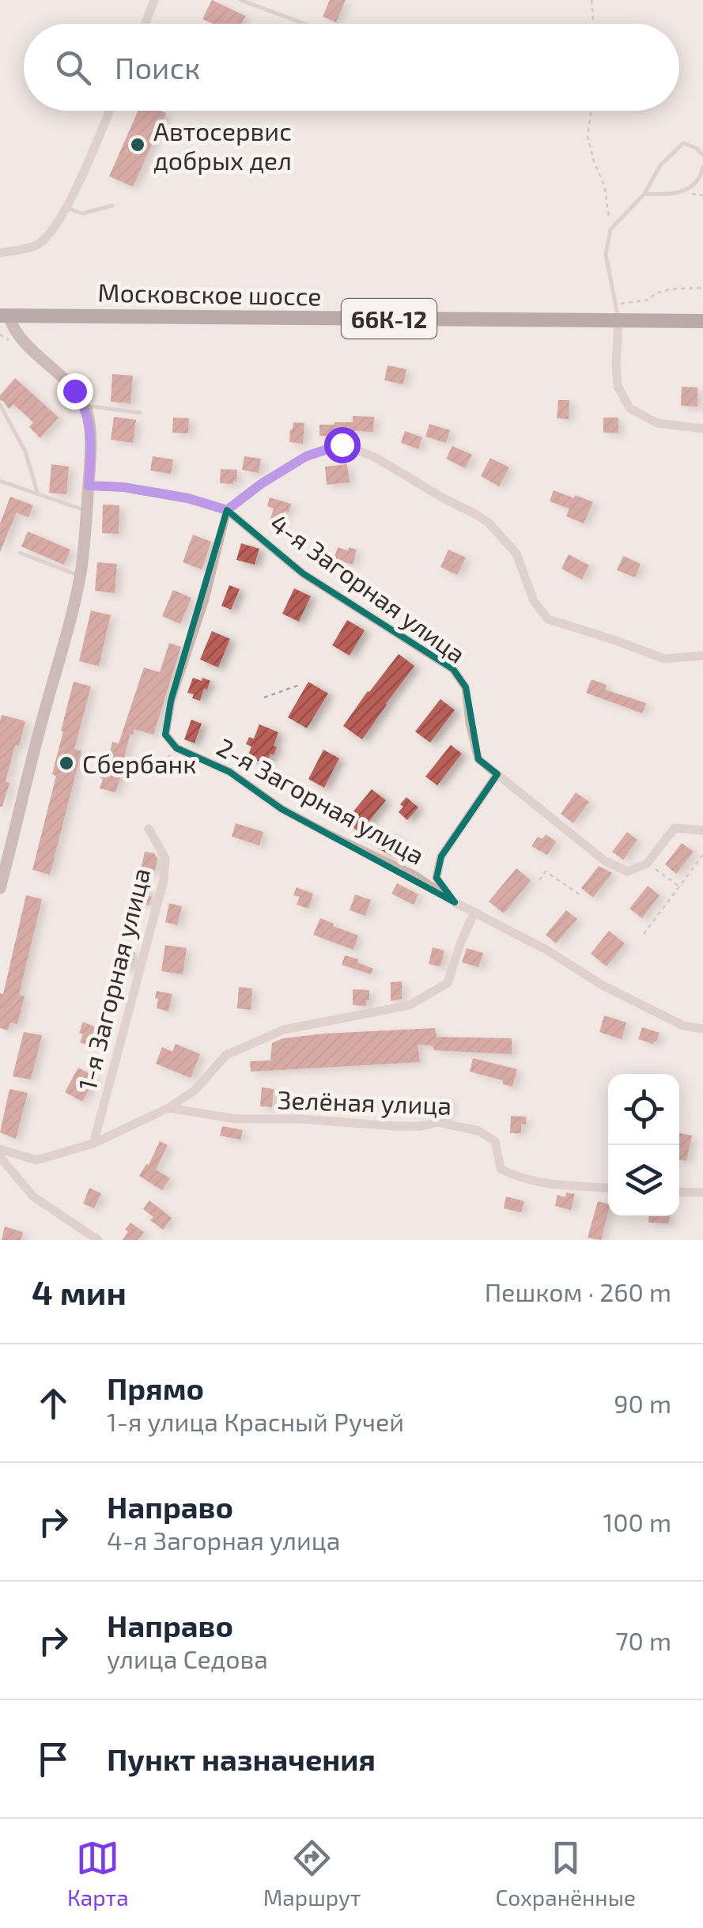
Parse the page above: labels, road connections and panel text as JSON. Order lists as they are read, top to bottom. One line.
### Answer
{"streets":{"main road":["Московское шоссе","66К-12"],"street":["4-я Загорная улица","2-я Загорная улица","1-я Загорная улица","Зелёная улица"]},"places":["Автосервис добрых дел","Сбербанк"],"page":{"search":"Поиск","heading":["4 мин","Пешком · 260 m"],"list":[["Прямо","1-я улица Красный Ручей","90 m"],["Направо","4-я Загорная улица","100 m"],["Направо","улица Седова","70 m"],"Пункт назначения"],"nav":["Карта","Маршрут","Сохранённые"]}}
